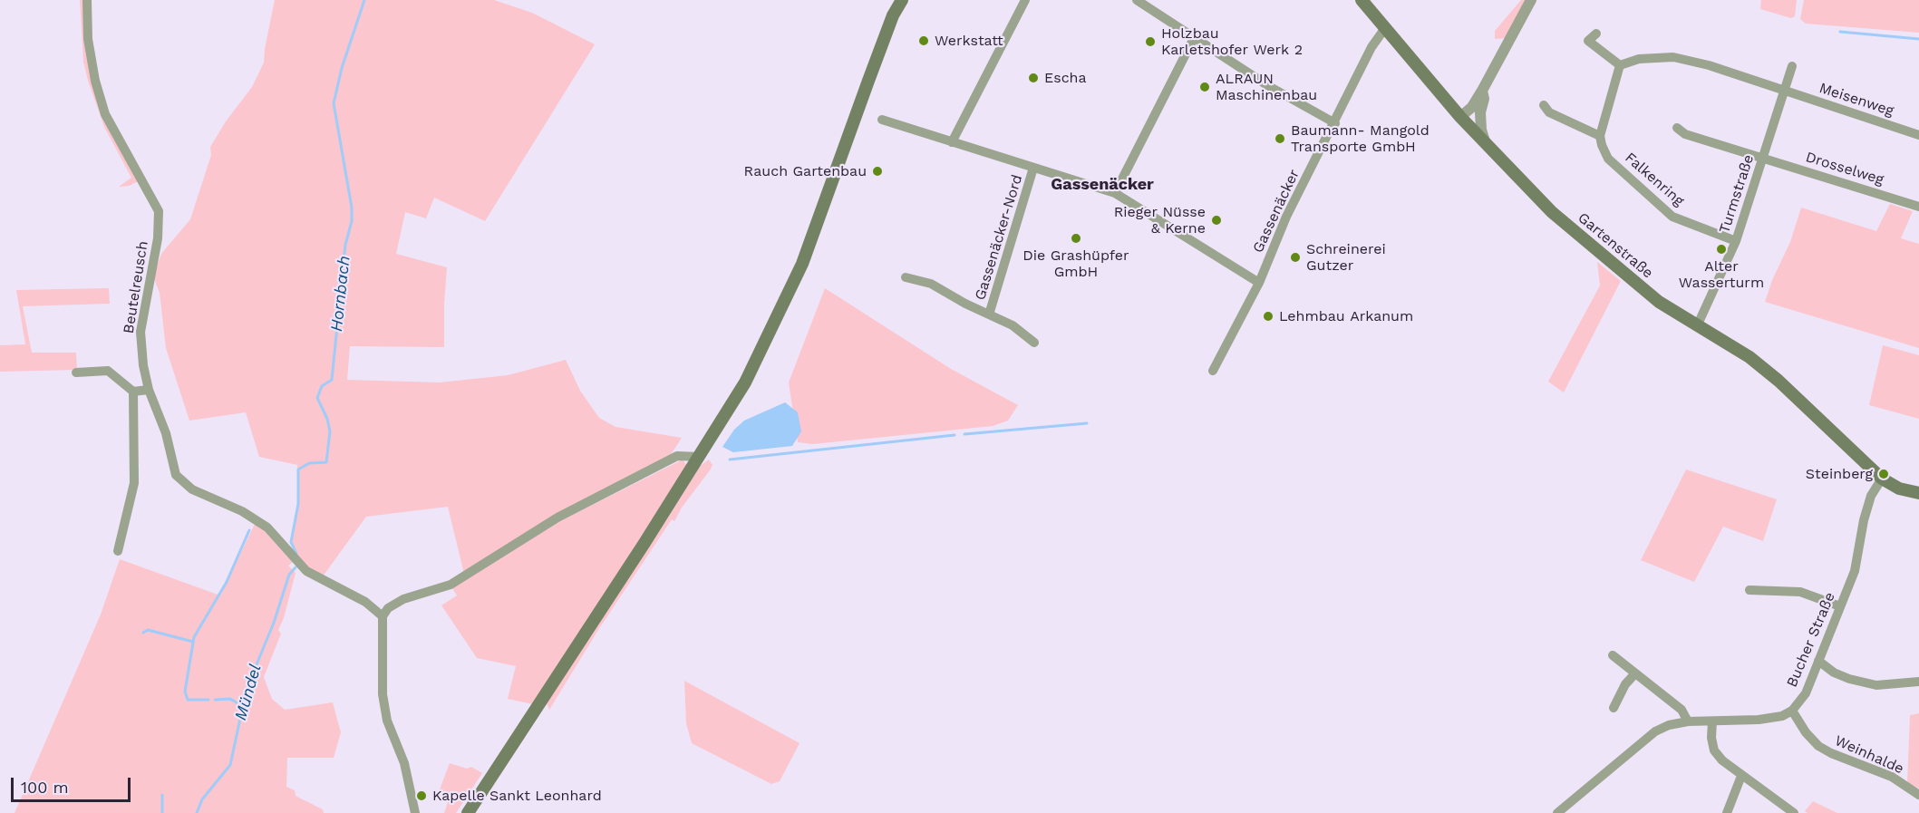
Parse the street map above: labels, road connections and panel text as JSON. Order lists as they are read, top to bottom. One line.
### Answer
{"streets":{"main road":["Gartenstraße"],"street":["Meisenweg","Drosselweg","Falkenring","Turmstraße","Gassenäcker","Gassenäcker-Nord","Beutelreusch","Bucher Straße","Weinhalde"]},"crossings":[["Meisenweg","Turmstraße"],["Drosselweg","Turmstraße"],["Falkenring","Turmstraße"],["Turmstraße","Gartenstraße"],["Gassenäcker","Gartenstraße"],["Gartenstraße","Bucher Straße"],["Bucher Straße","Weinhalde"]],"districts":["Gassenäcker"],"water":["Hornbach","Mündel"],"places":["Werkstatt","Holzbau Karletshofer Werk 2","Escha","ALRAUN Maschinenbau","Baumann- Mangold Transporte GmbH","Rauch Gartenbau","Rieger Nüsse & Kerne","Die Grashüpfer GmbH","Alter Wasserturm","Schreinerei Gutzer","Lehmbau Arkanum","Steinberg","Kapelle Sankt Leonhard"],"scale_bar":"100 m"}
